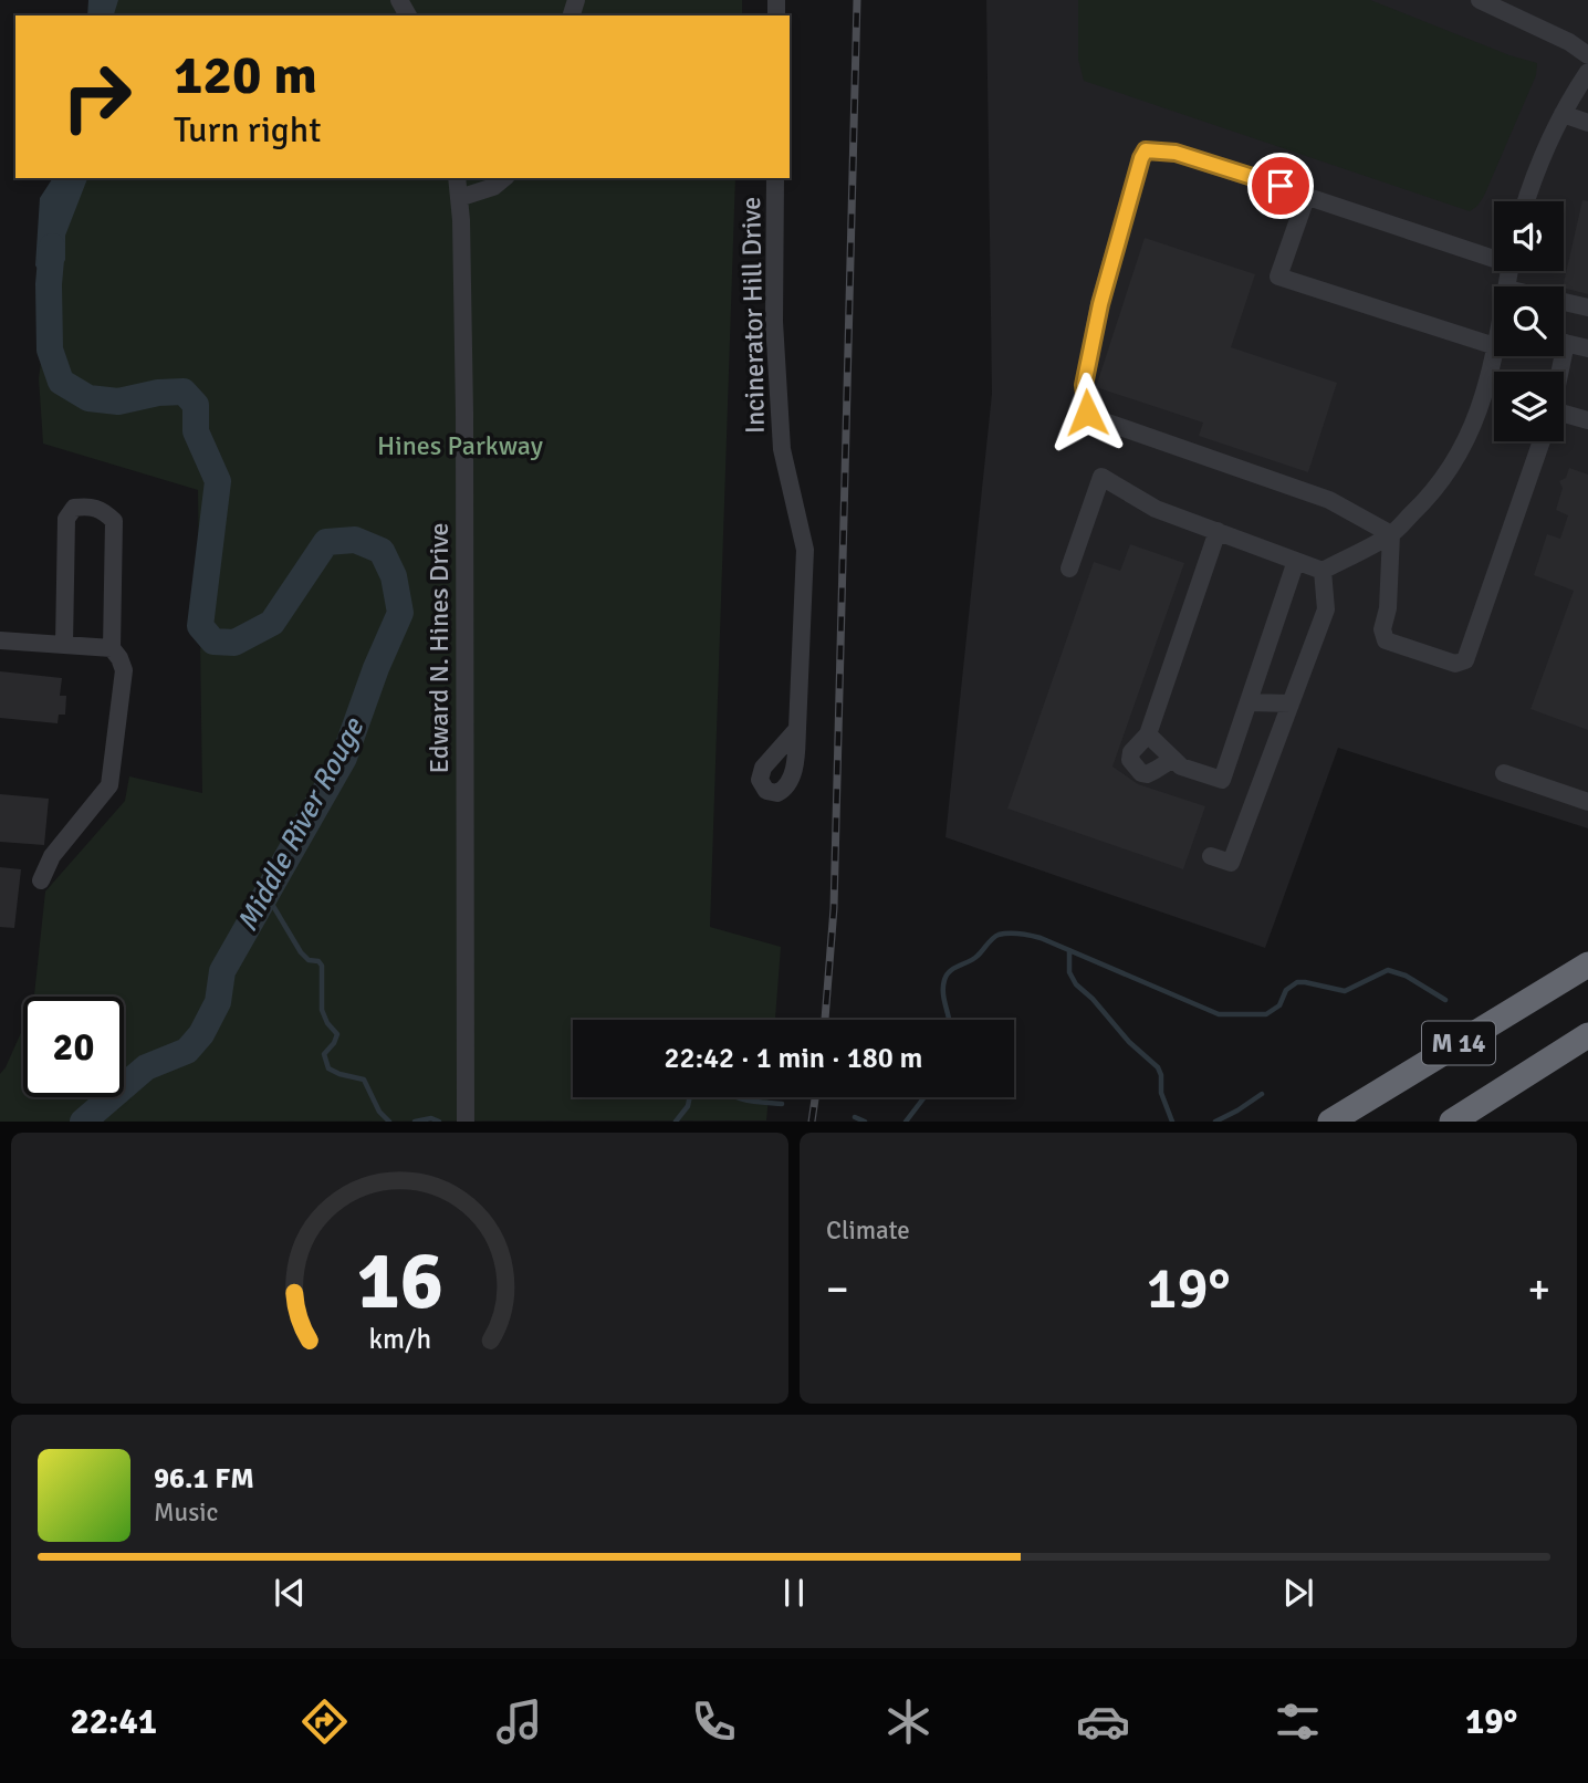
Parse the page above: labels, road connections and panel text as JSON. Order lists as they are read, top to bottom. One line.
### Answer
{"streets":{"highway":["M 14"],"street":["Incinerator Hill Drive","Edward N. Hines Drive"]},"water":["Middle River Rouge"],"parks":["Hines Parkway"],"page":{"turn":["120 m","Turn right"],"limit":"20","trip":"22:42 · 1 min · 180 m","tile":"Climate","heat":["−","19°","+"],"song":["96.1 FM","Music"],"tabs":["22:41","19°"],"gauge":["16","km/h"]}}
